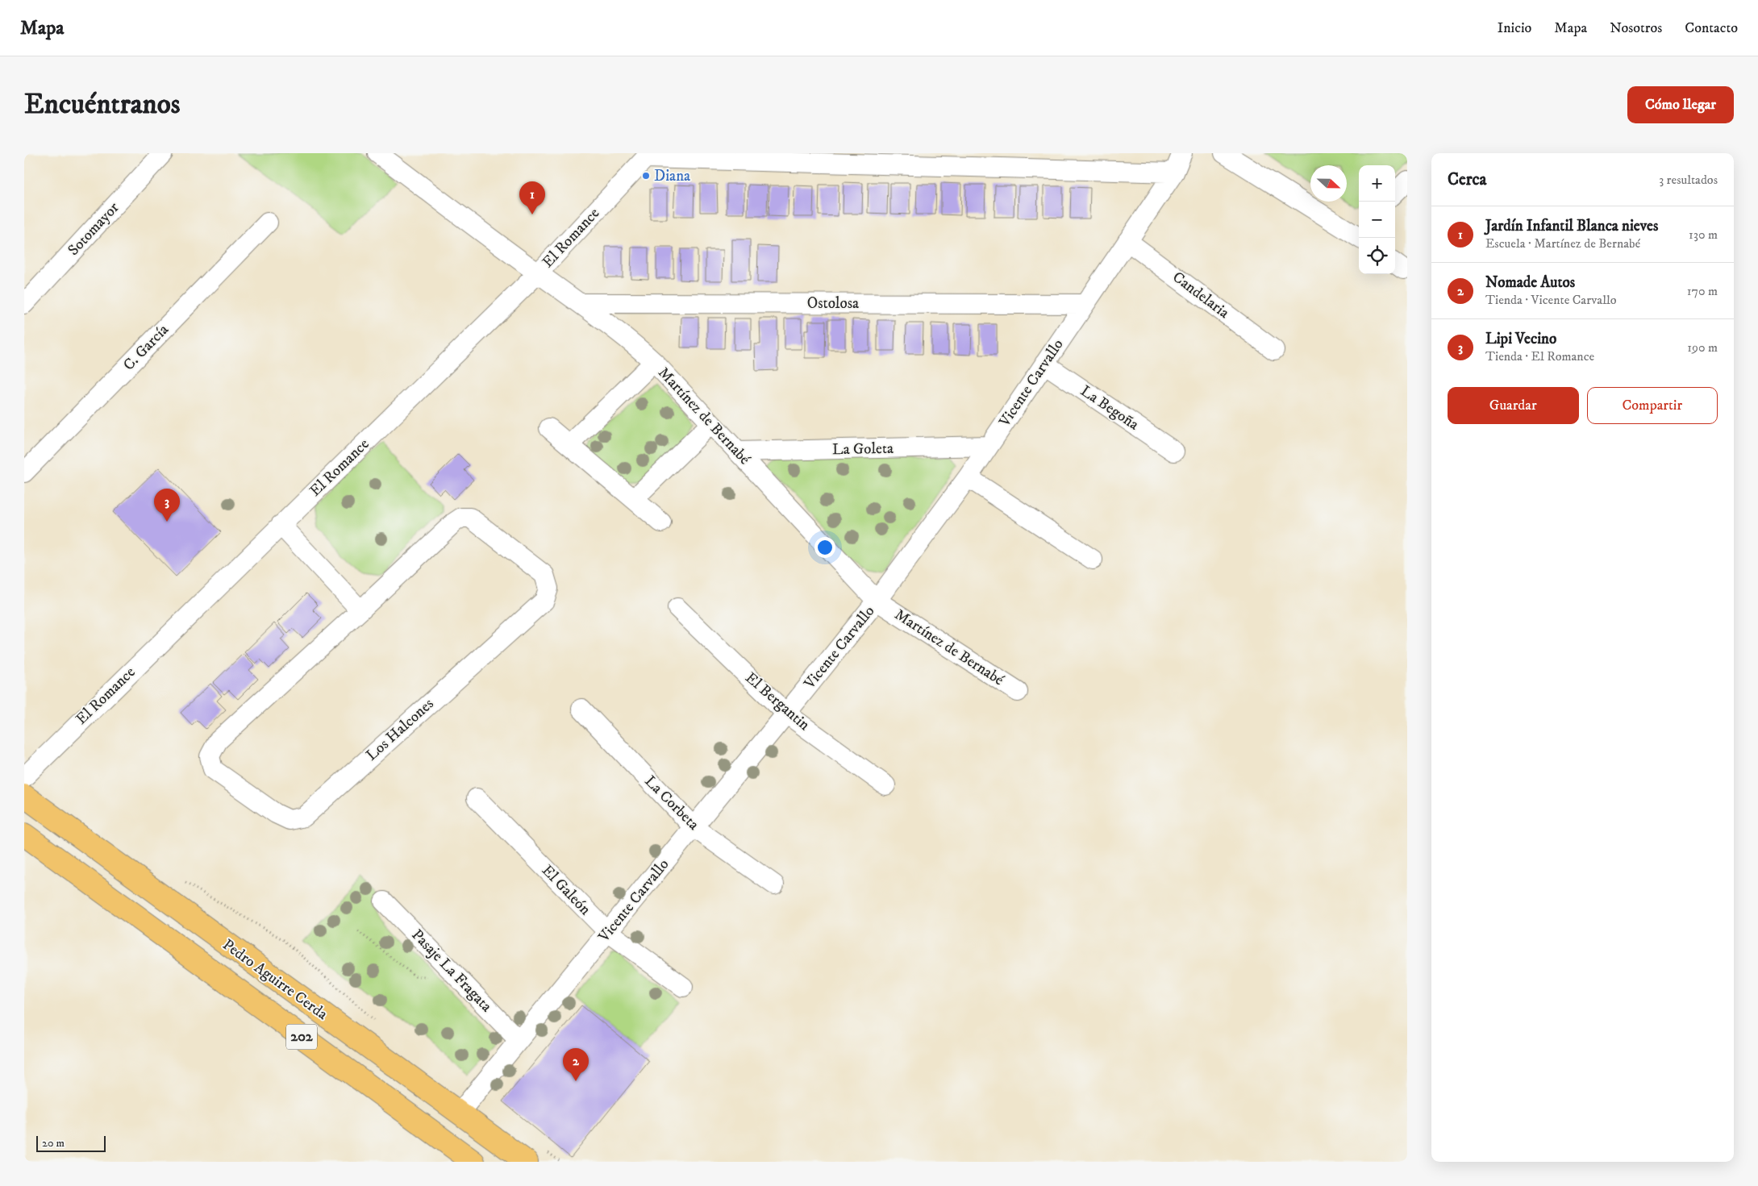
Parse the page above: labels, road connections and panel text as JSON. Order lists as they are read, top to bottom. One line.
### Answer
{"streets":{"highway":["Pedro Aguirre Cerda","202"],"street":["Sotomayor","El Romance","Candelaria","Ostolosa","C. García","Vicente Carvallo","La Begoña","Martínez de Bernabé","La Goleta","El Bergantin","Los Halcones","La Corbeta","El Galeón","Pasaje La Fragata"]},"crossings":[["El Romance","Martínez de Bernabé"],["Candelaria","Vicente Carvallo"],["Ostolosa","Vicente Carvallo"],["Ostolosa","Martínez de Bernabé"],["Vicente Carvallo","La Begoña"],["Vicente Carvallo","Martínez de Bernabé"],["Vicente Carvallo","La Goleta"],["Vicente Carvallo","El Bergantin"],["Vicente Carvallo","La Corbeta"],["Vicente Carvallo","El Galeón"],["Vicente Carvallo","Pasaje La Fragata"],["Vicente Carvallo","Pedro Aguirre Cerda"],["Martínez de Bernabé","La Goleta"]],"places":["Diana"],"scale_bar":"20 m","north":"right","page":{"header":"Mapa","nav":["Inicio","Mapa","Nosotros","Contacto"],"buttons":["Cómo llegar",["Guardar","Compartir"]],"title":"Encuéntranos","heading":["Cerca","3 resultados"],"map_buttons":["+","−"],"pins":["1","3","2"],"list":[{"mark":"1","name":"Jardín Infantil Blanca nieves","note":"Escuela · Martínez de Bernabé","value":"130 m"},{"mark":"2","name":"Nomade Autos","note":"Tienda · Vicente Carvallo","value":"170 m"},{"mark":"3","name":"Lipi Vecino","note":"Tienda · El Romance","value":"190 m"}],"scale":"20 m"}}
